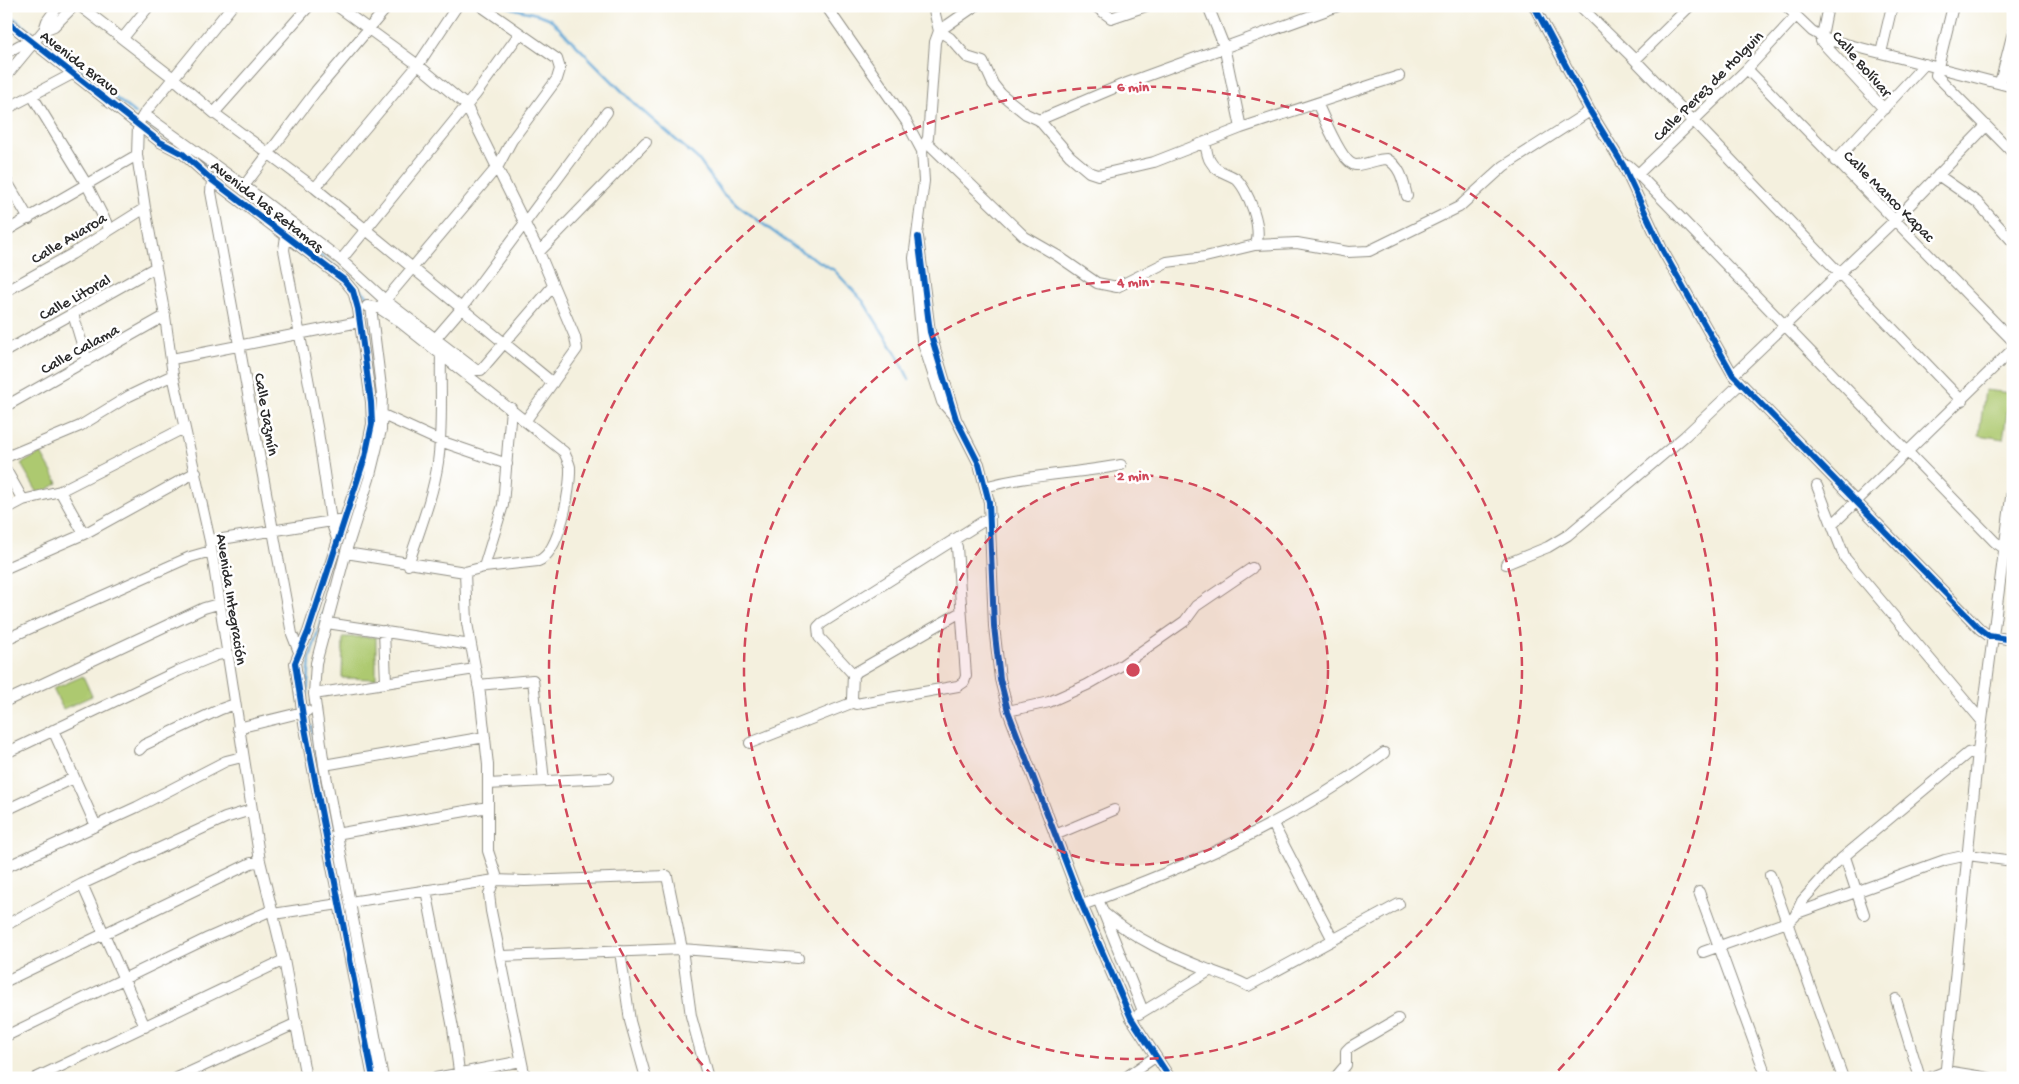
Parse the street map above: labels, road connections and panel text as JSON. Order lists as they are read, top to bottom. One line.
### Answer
{"streets":{"street":["Avenida Bravo","Calle Bolívar","Calle Perez de Holguin","Calle Manco Kapac","Avenida las Retamas","Calle Avaroa","Calle Litoral","Calle Calama","Calle Jazmín","Avenida Integración"]},"crossings":[["Avenida Bravo","Avenida las Retamas"],["Avenida Bravo","Avenida Integración"],["Calle Perez de Holguin","Calle Manco Kapac"],["Avenida las Retamas","Calle Jazmín"],["Avenida las Retamas","Avenida Integración"],["Calle Avaroa","Avenida Integración"],["Calle Litoral","Avenida Integración"],["Calle Calama","Avenida Integración"]],"rings":["6 min","4 min","2 min"]}
